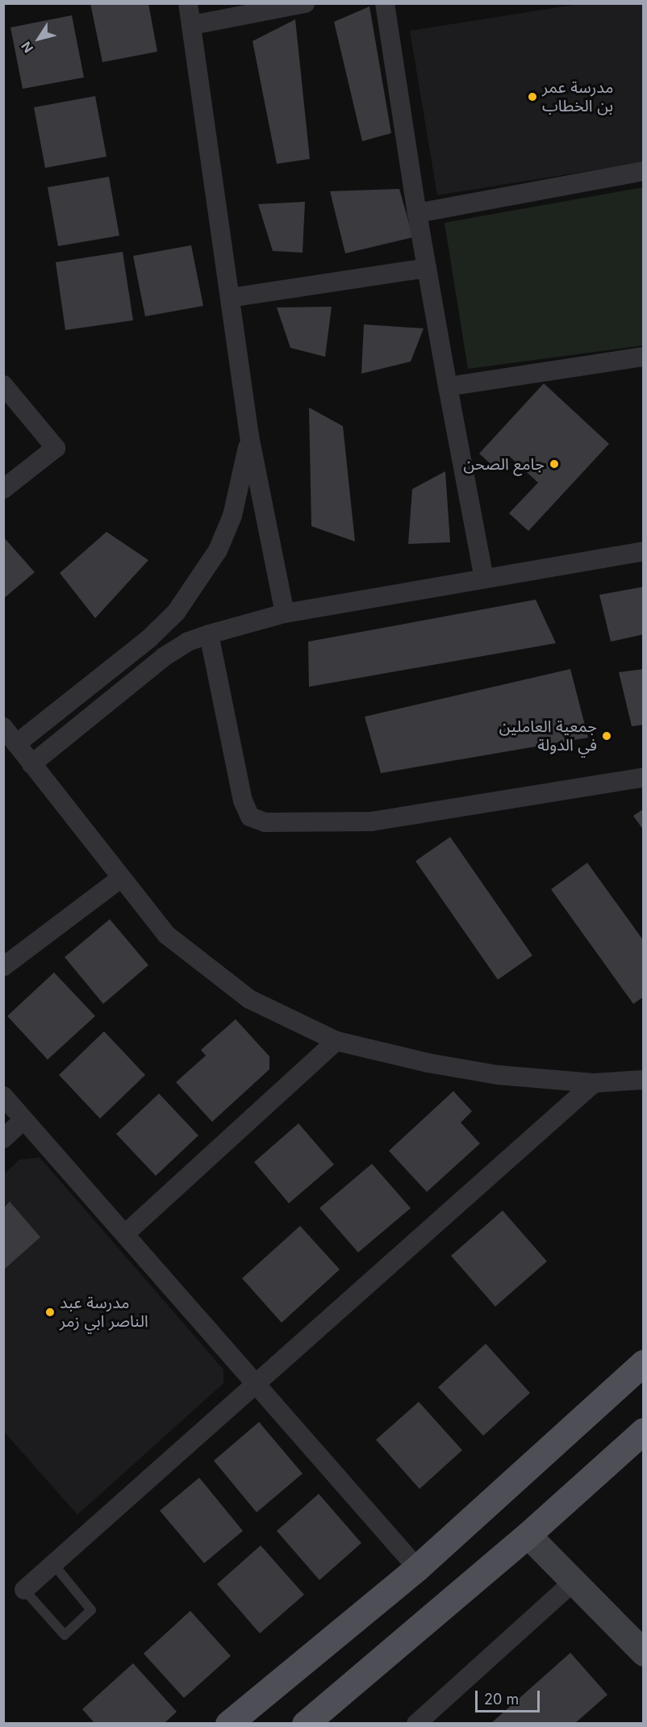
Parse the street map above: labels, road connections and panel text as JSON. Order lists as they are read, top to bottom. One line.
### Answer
{"places":["مدرسة عمر بن الخطاب","جامع الصحن","جمعية العاملين في الدولة","مدرسة عبد الناصر ابي زمر"],"scale_bar":"20 m","north":"bottom left"}
